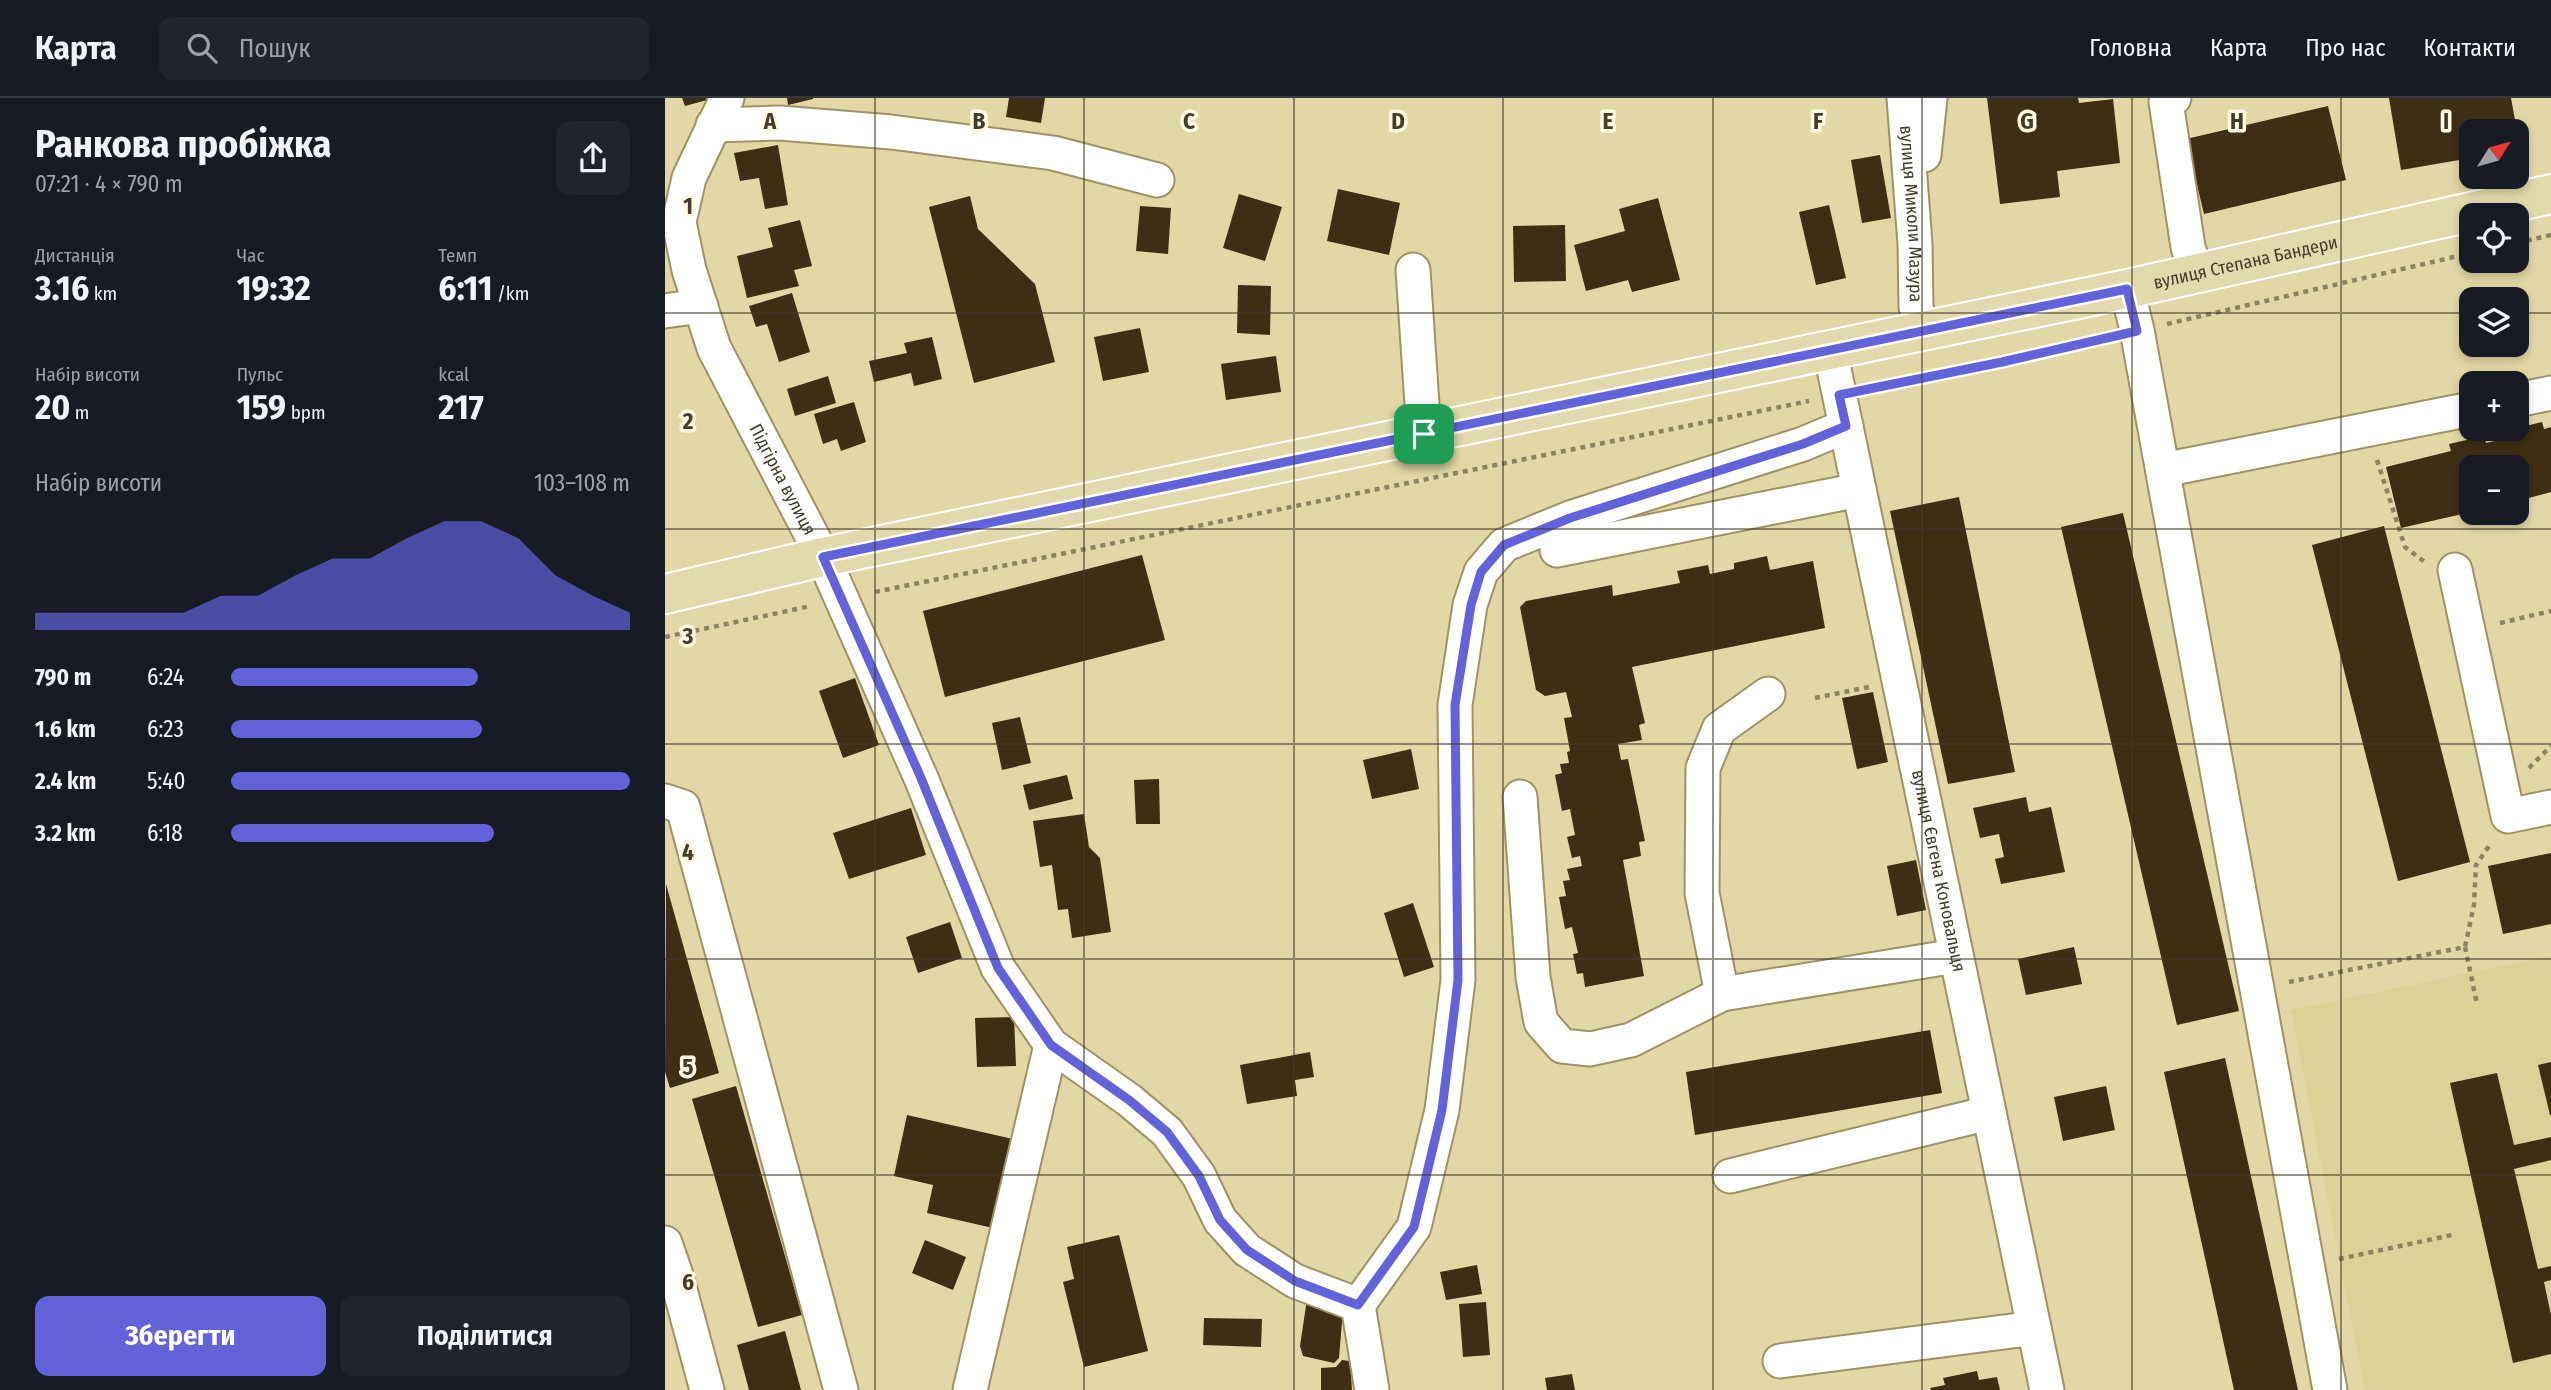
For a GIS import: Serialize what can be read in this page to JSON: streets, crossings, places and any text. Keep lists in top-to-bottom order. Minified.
{"streets":{"main road":["вулиця Степана Бандери"],"street":["вулиця Миколи Мазура","Підгірна вулиця","вулиця Євгена Коновальця"]},"crossings":[["вулиця Миколи Мазура","вулиця Степана Бандери"],["вулиця Степана Бандери","Підгірна вулиця"],["вулиця Степана Бандери","вулиця Євгена Коновальця"]],"north":"top right","page":{"header":"Карта","search":"Пошук","nav":["Головна","Карта","Про нас","Контакти"],"heading":["Ранкова пробіжка","07:21 · 4 × 790 m"],"map_buttons":["+","−"],"stats":[["Дистанція","3.16 km"],["Час","19:32"],["Темп","6:11 /km"],["Набір висоти","20 m"],["Пульс","159 bpm"],["kcal","217"]],"chart":["Набір висоти","103–108 m"],"list":[{"name":"790 m","note":"6:24"},{"name":"1.6 km","note":"6:23"},{"name":"2.4 km","note":"5:40"},{"name":"3.2 km","note":"6:18"}],"buttons":["Зберегти","Поділитися"]},"grid":{"columns":["A","B","C","D","E","F","G","H","I"],"rows":["1","2","3","4","5","6"]}}
